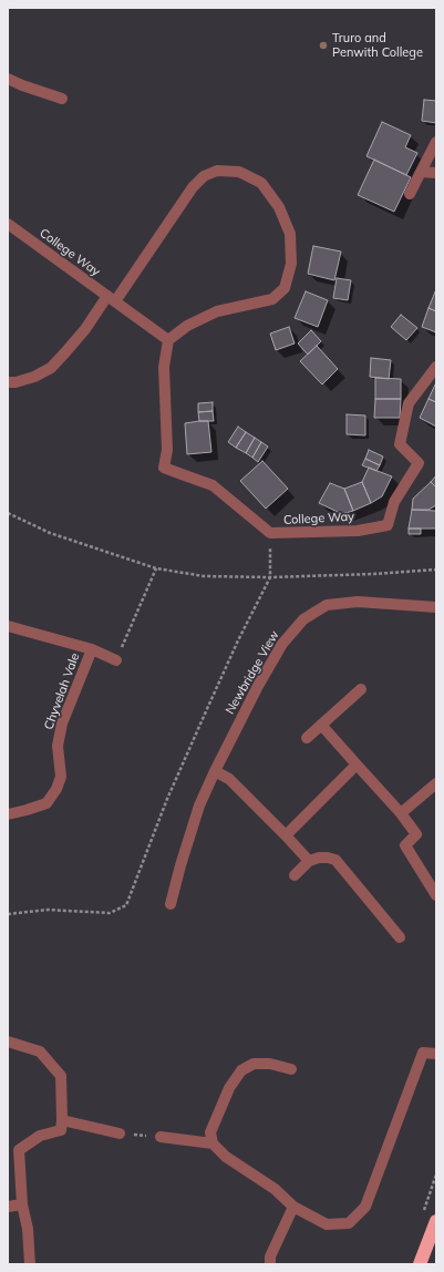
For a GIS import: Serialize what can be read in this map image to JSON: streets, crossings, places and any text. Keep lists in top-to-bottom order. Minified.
{"streets":{"street":["College Way","Newbridge View","Chyvelah Vale"]},"places":["Truro and Penwith College"]}
